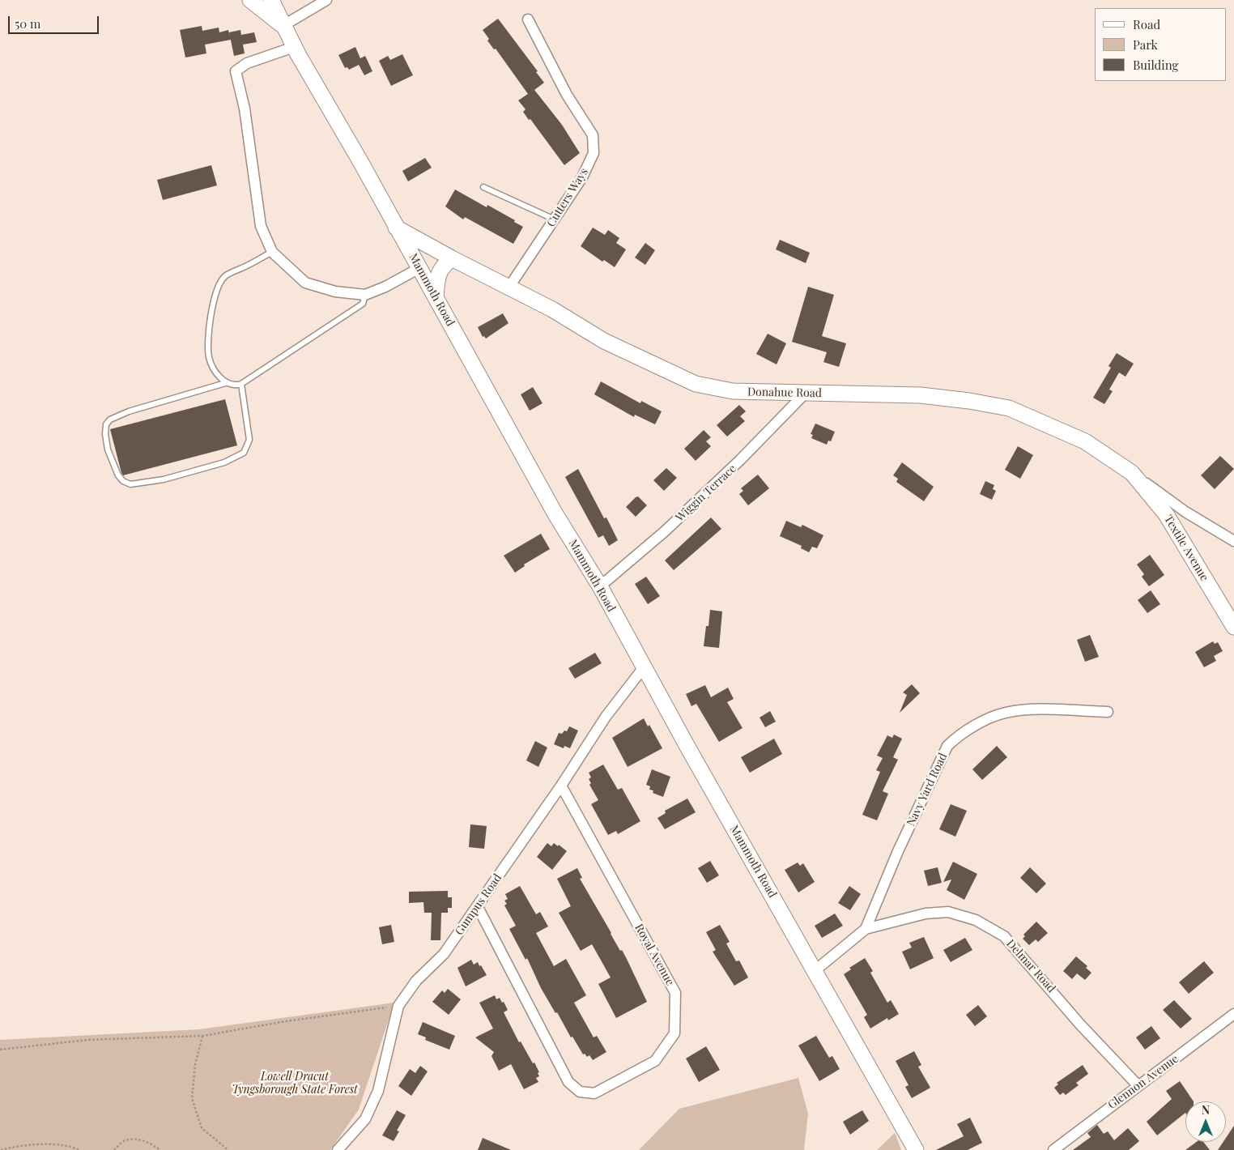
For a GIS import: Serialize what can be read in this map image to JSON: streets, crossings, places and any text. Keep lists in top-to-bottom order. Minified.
{"streets":{"main road":["Mammoth Road","Donahue Road","Textile Avenue"],"street":["Cutters Ways","Wiggin Terrace","Navy Yard Road","Gumpus Road","Royal Avenue","Delmar Road","Glennon Avenue"]},"crossings":[["Cutters Ways","Donahue Road"],["Mammoth Road","Donahue Road"],["Mammoth Road","Wiggin Terrace"],["Mammoth Road","Navy Yard Road"],["Mammoth Road","Gumpus Road"],["Donahue Road","Wiggin Terrace"],["Donahue Road","Textile Avenue"],["Navy Yard Road","Delmar Road"],["Gumpus Road","Royal Avenue"],["Delmar Road","Glennon Avenue"]],"parks":["Lowell Dracut Tyngsborough State Forest"],"legend":["Road","Park","Building"],"scale_bar":"50 m","north":"top"}
